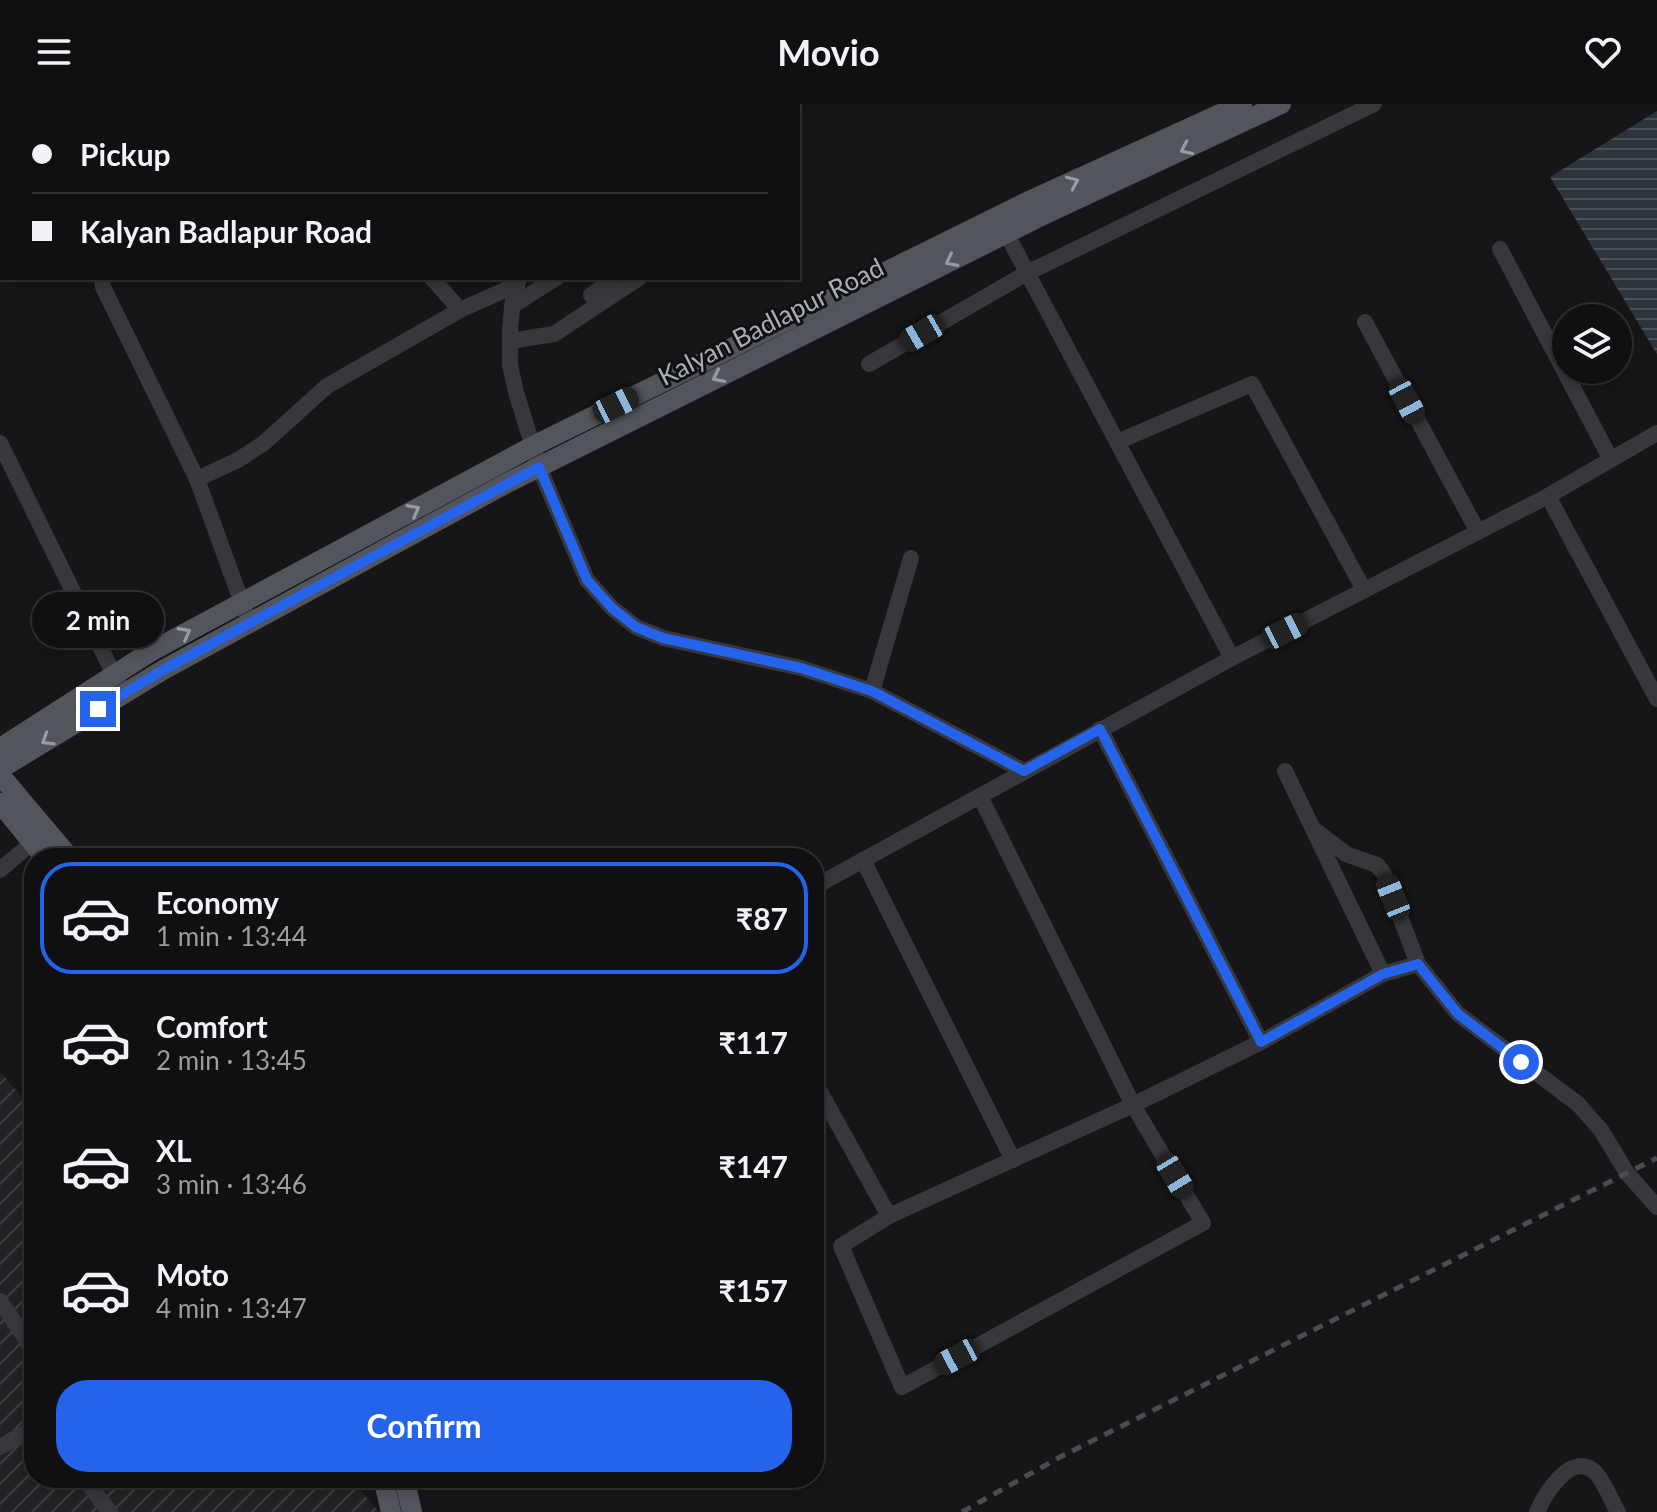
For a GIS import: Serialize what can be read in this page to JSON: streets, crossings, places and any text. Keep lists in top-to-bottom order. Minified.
{"streets":{"main road":["Kalyan Badlapur Road"]},"page":{"header":"Movio","banner":["Pickup","Kalyan Badlapur Road"],"bubble":"2 min","list":[{"name":"Economy","note":"1 min · 13:44","value":"₹87"},{"name":"Comfort","note":"2 min · 13:45","value":"₹117"},{"name":"XL","note":"3 min · 13:46","value":"₹147"},{"name":"Moto","note":"4 min · 13:47","value":"₹157"}],"buttons":"Confirm"}}
